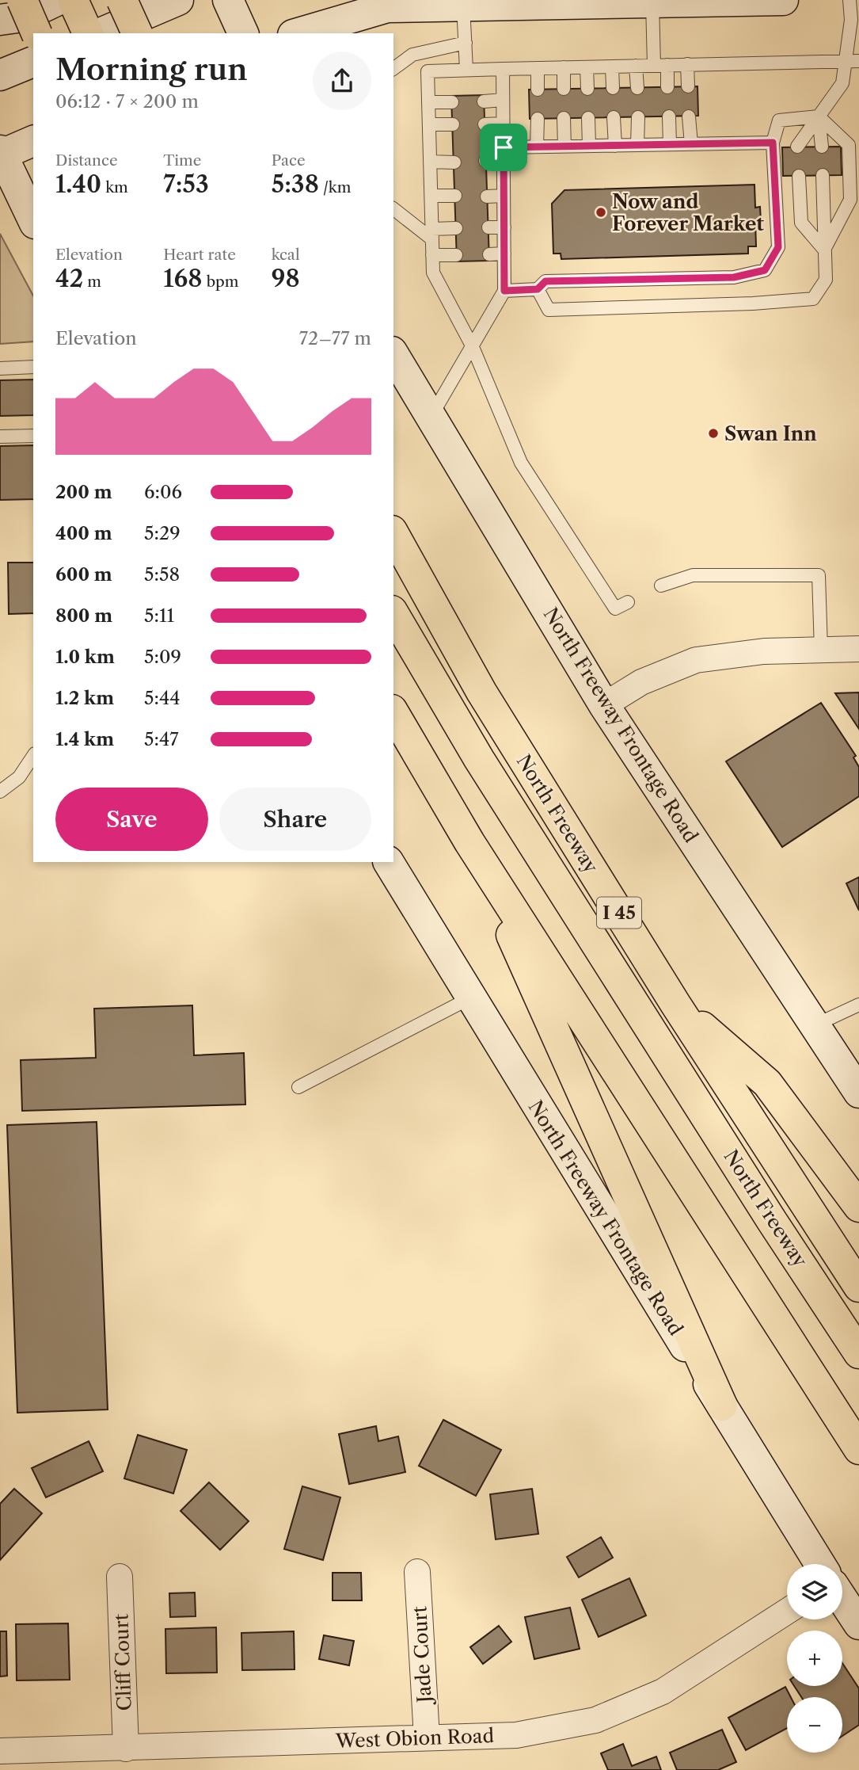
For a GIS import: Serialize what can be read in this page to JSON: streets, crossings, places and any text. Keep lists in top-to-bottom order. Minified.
{"streets":{"highway":["North Freeway","I 45"],"main road":["North Freeway Frontage Road"],"street":["Jade Court","Cliff Court","West Obion Road"]},"crossings":[["Jade Court","West Obion Road"],["Cliff Court","West Obion Road"]],"places":["Now and Forever Market","Swan Inn"],"page":{"heading":["Morning run","06:12 · 7 × 200 m"],"stats":[["Distance","1.40 km"],["Time","7:53"],["Pace","5:38 /km"],["Elevation","42 m"],["Heart rate","168 bpm"],["kcal","98"]],"chart":["Elevation","72–77 m"],"list":[{"name":"200 m","note":"6:06"},{"name":"400 m","note":"5:29"},{"name":"600 m","note":"5:58"},{"name":"800 m","note":"5:11"},{"name":"1.0 km","note":"5:09"},{"name":"1.2 km","note":"5:44"},{"name":"1.4 km","note":"5:47"}],"buttons":["Save","Share"],"map_buttons":["+","−"]}}
